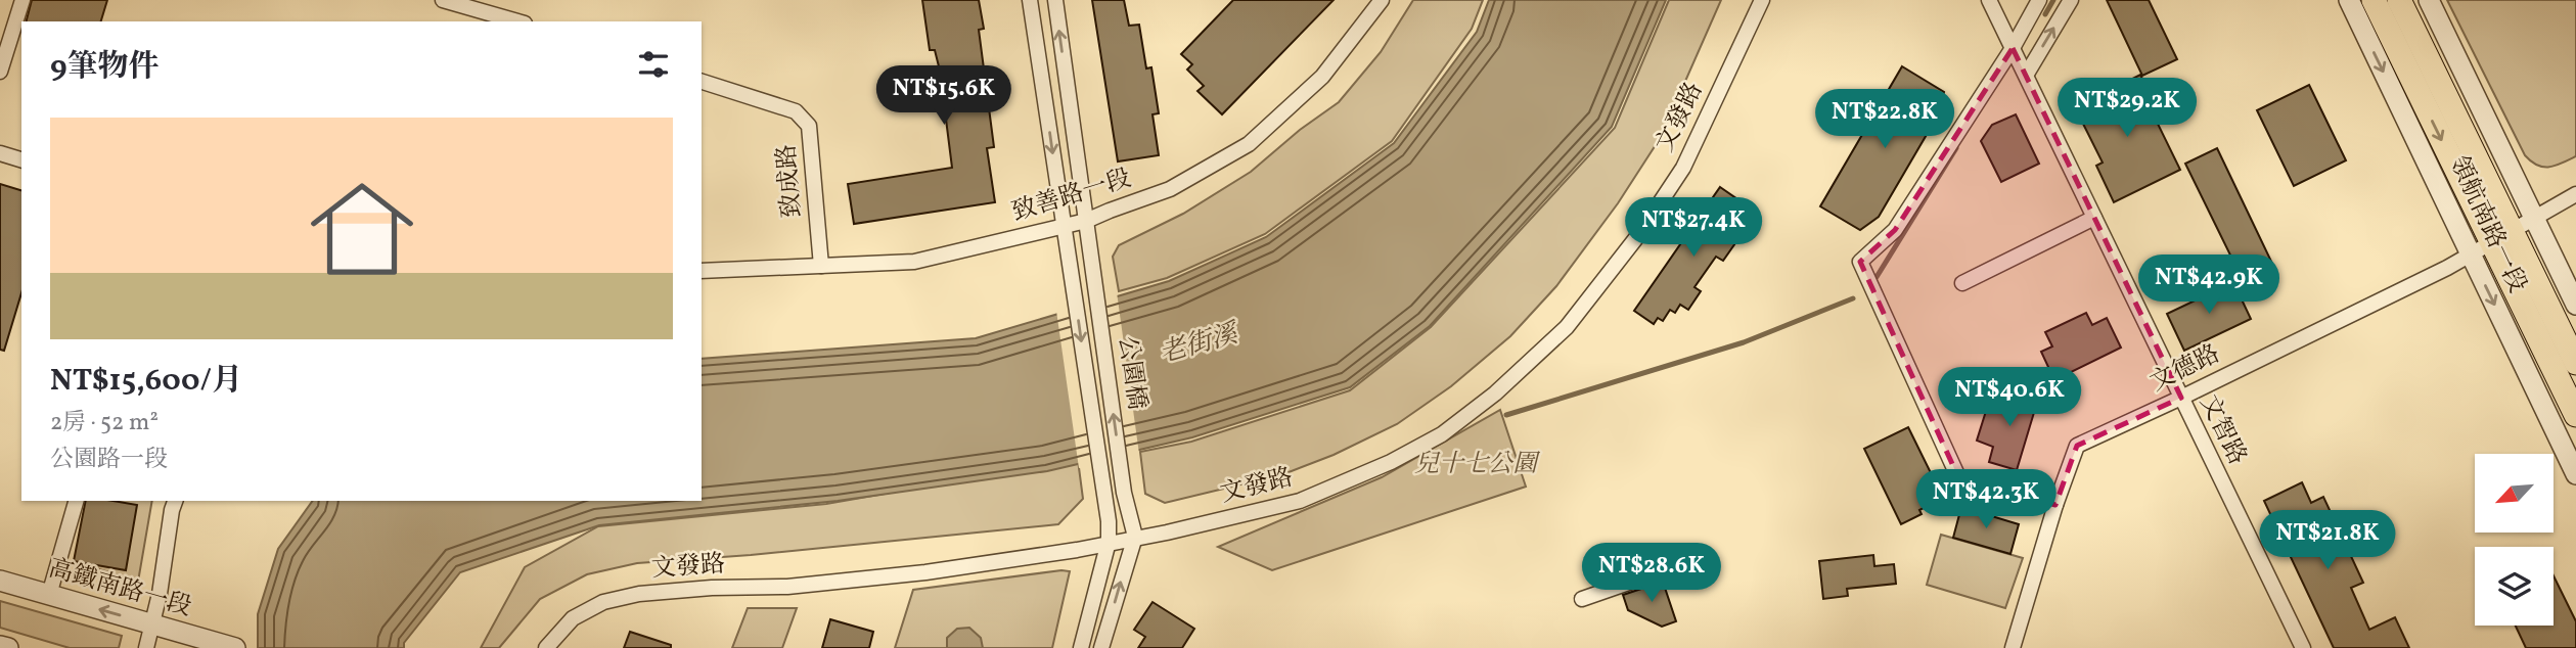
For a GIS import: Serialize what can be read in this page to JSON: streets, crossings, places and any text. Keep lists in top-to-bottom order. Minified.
{"streets":{"main road":["領航南路一段"],"street":["文發路","致成路","致善路一段","文德路","公園橋","文智路","高鐵南路一段"]},"crossings":[["文發路","公園橋"],["致成路","致善路一段"],["致善路一段","公園橋"],["領航南路一段","文德路"],["文德路","文智路"]],"one_way":["高鐵南路一段"],"water":["老街溪"],"parks":["兒十七公園"],"north":"bottom left","page":{"heading":"9筆物件","price":["NT$15.6K","NT$29.2K","NT$22.8K","NT$27.4K","NT$42.9K","NT$40.6K","NT$42.3K","NT$21.8K","NT$28.6K"],"list":[{"name":"NT$15,600/月","note":"2房 · 52 m² · 公園路一段"}]}}
